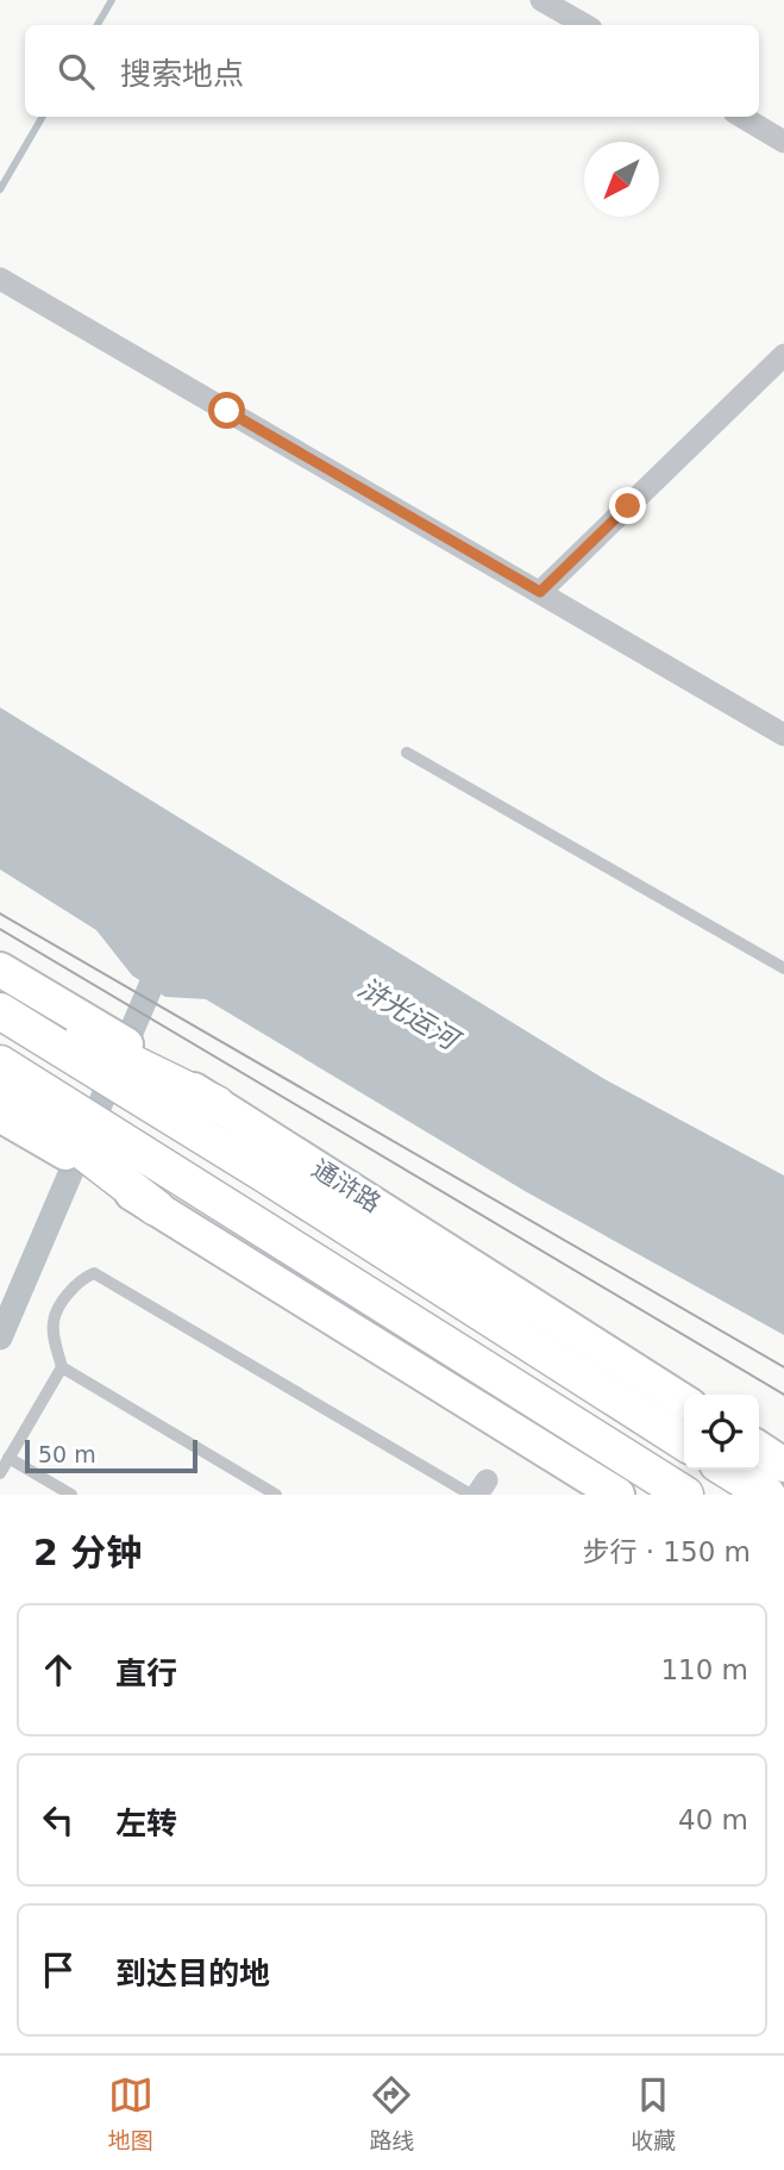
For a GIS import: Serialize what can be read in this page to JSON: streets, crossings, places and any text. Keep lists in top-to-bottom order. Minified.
{"streets":{"main road":["通浒路"]},"water":["浒光运河"],"scale_bar":"50 m","north":"bottom left","page":{"search":"搜索地点","scale":"50 m","heading":["2 分钟","步行 · 150 m"],"list":[["直行","110 m"],["左转","40 m"],"到达目的地"],"nav":["地图","路线","收藏"]}}
